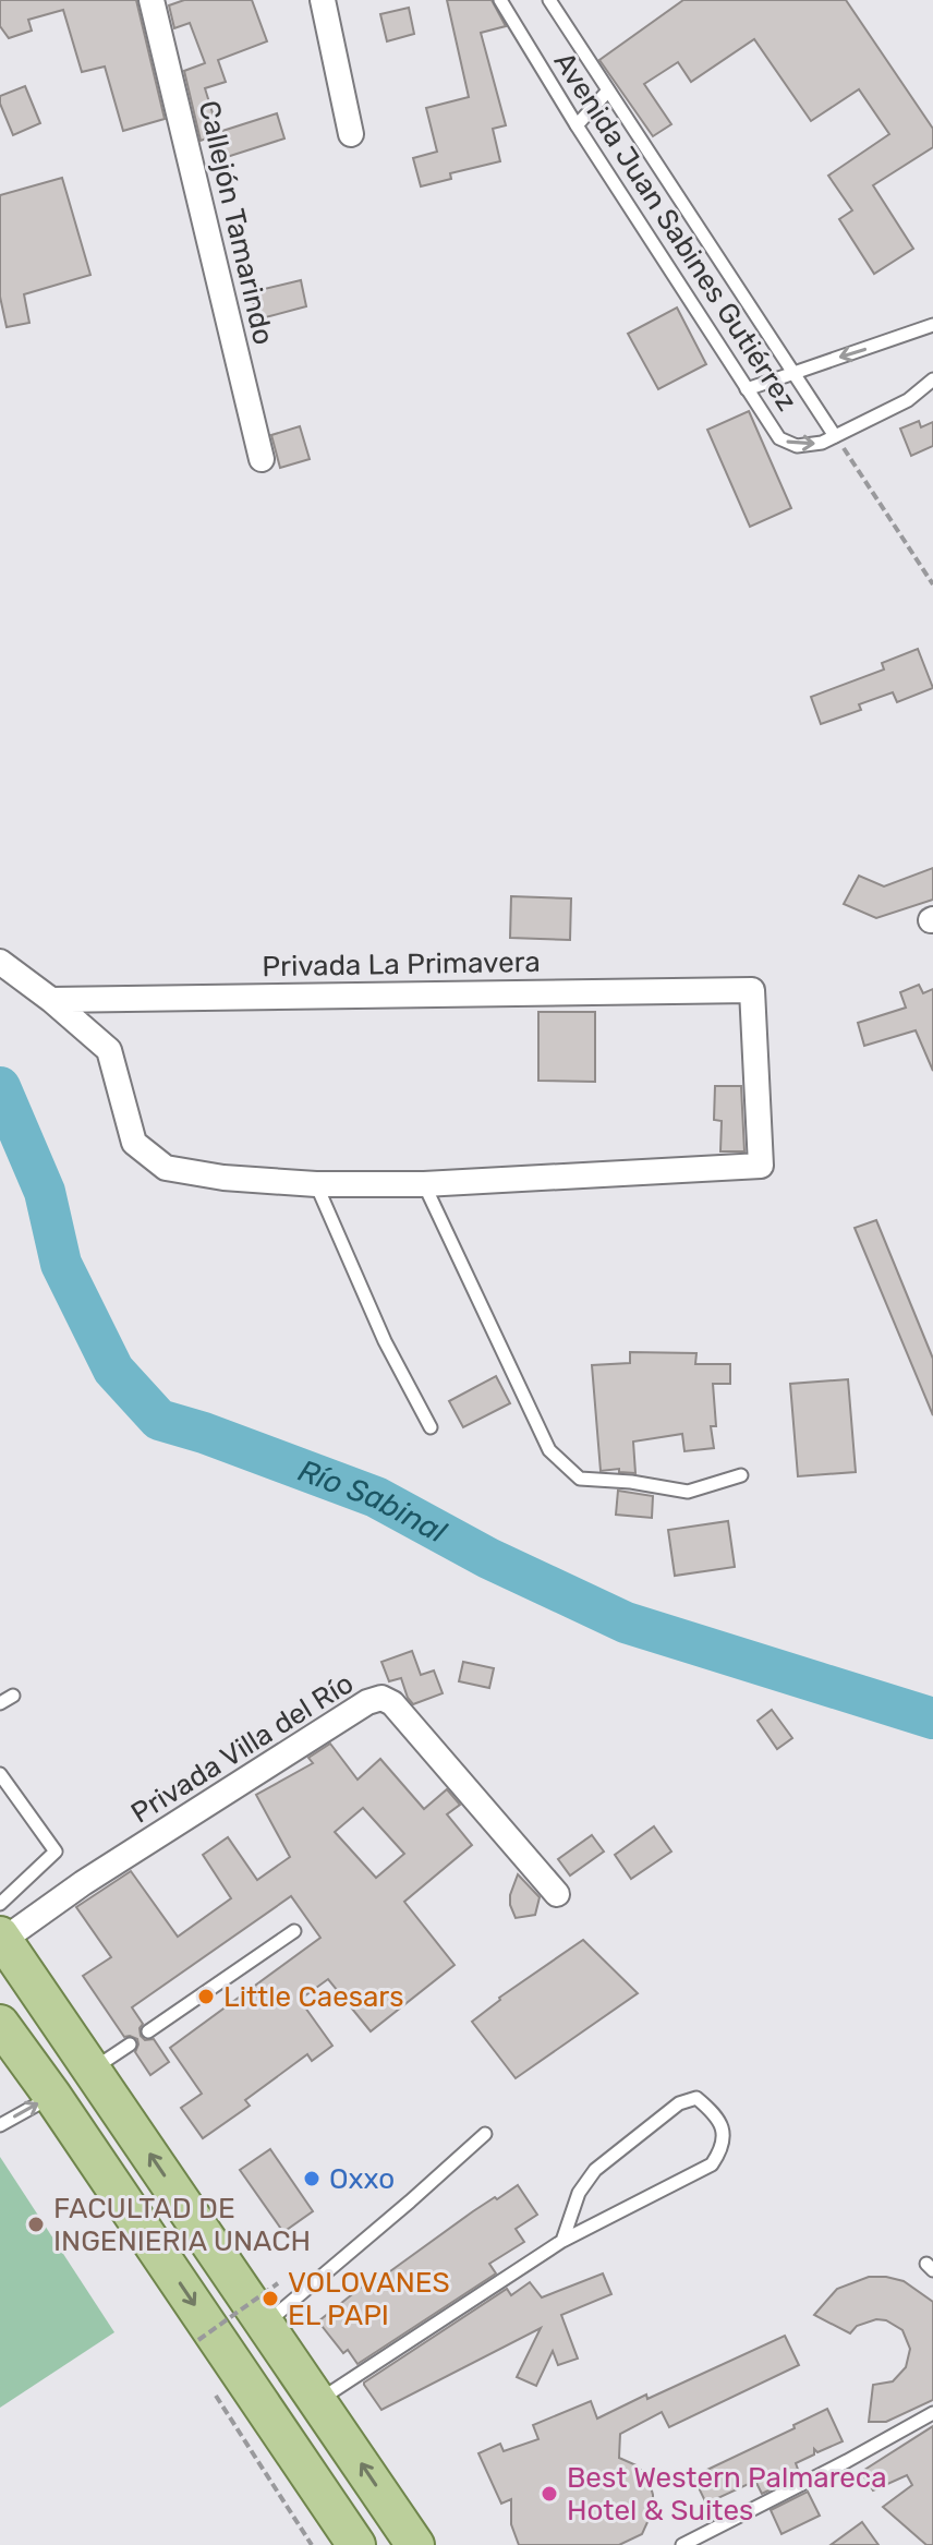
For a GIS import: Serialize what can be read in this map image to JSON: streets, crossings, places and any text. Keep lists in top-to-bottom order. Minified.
{"streets":{"street":["Callejón Tamarindo","Privada La Primavera","Privada Villa del Río"],"lane":["Avenida Juan Sabines Gutiérrez"]},"water":["Río Sabinal"],"places":["Little Caesars","Oxxo","FACULTAD DE INGENIERIA UNACH","VOLOVANES EL PAPI","Best Western Palmareca Hotel & Suites"]}
